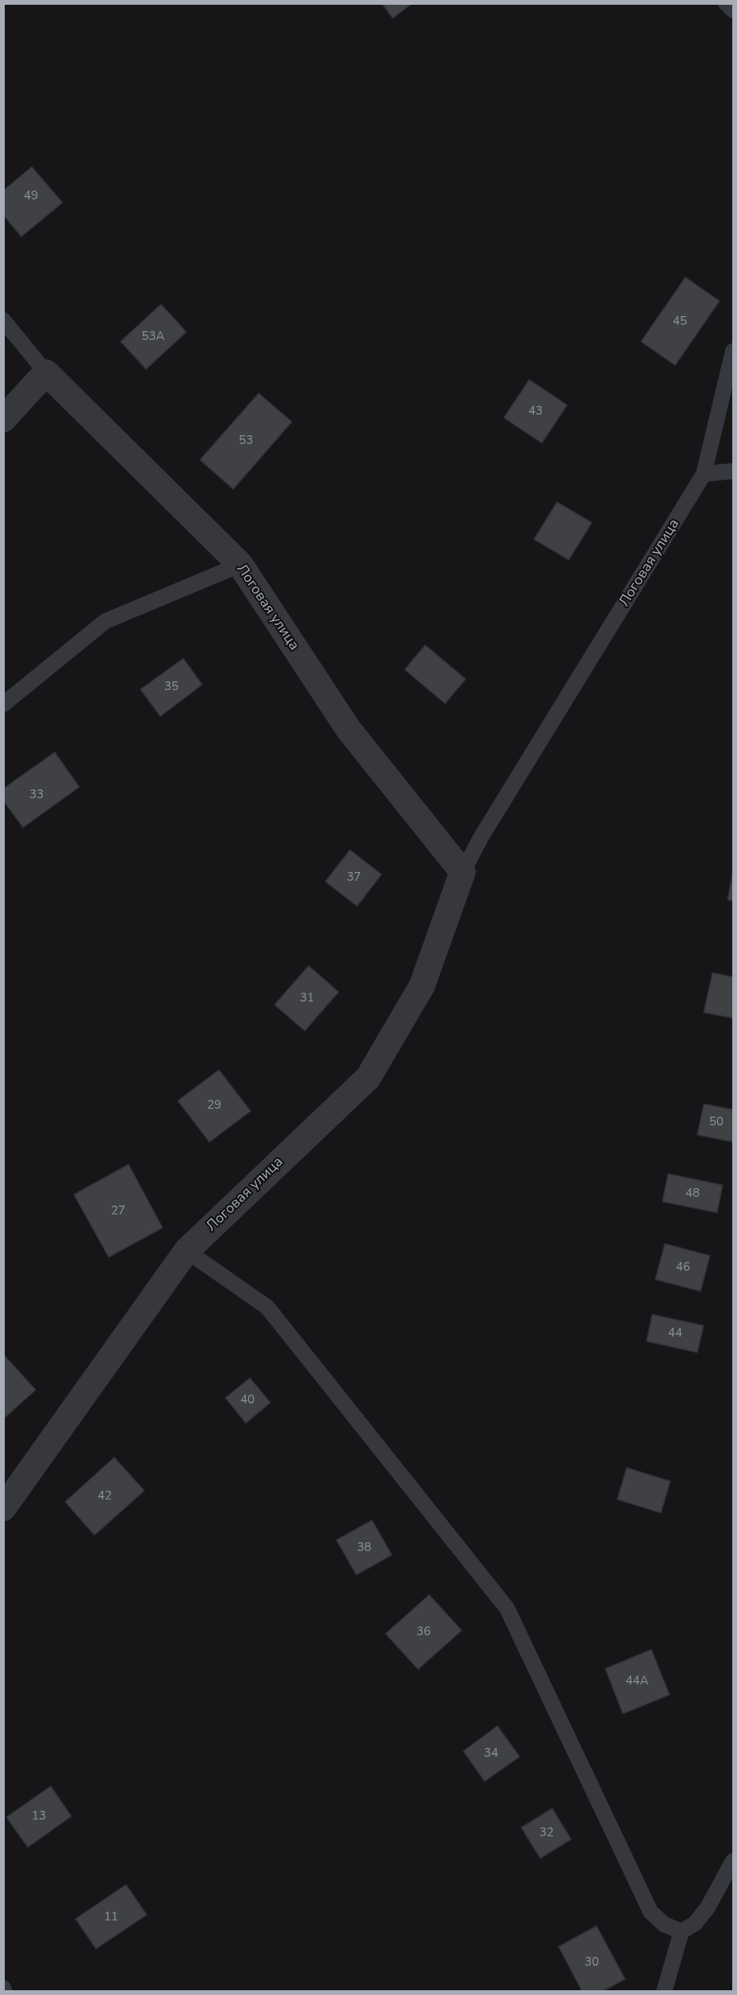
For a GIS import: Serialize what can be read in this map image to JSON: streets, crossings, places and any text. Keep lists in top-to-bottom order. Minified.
{"streets":{"street":["Логовая улица"]},"house_numbers":["49","45","53А","43","53","35","33","37","31","29","50","48","27","46","44","40","42","38","36","44А","34","13","32","11","30"]}
